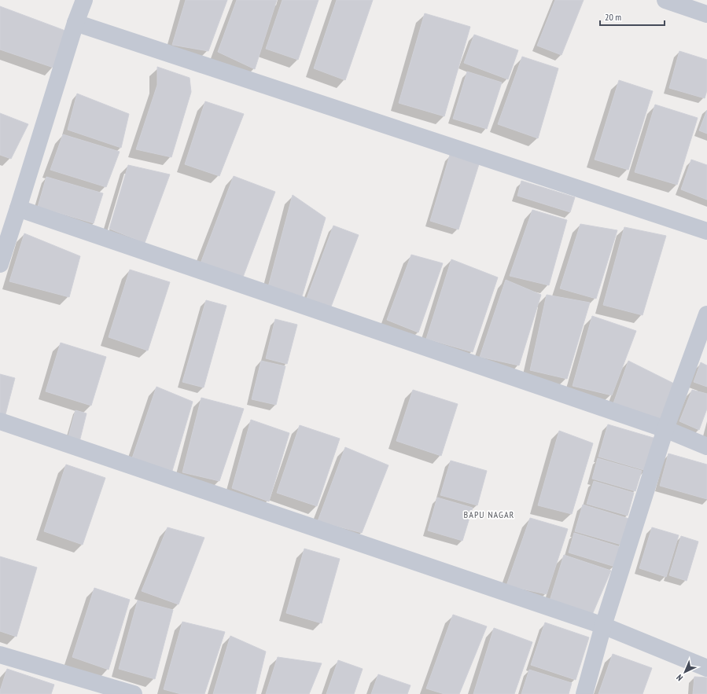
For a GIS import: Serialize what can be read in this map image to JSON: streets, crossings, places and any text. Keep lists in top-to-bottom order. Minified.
{"districts":["BAPU NAGAR"],"scale_bar":"20 m","north":"bottom left"}
